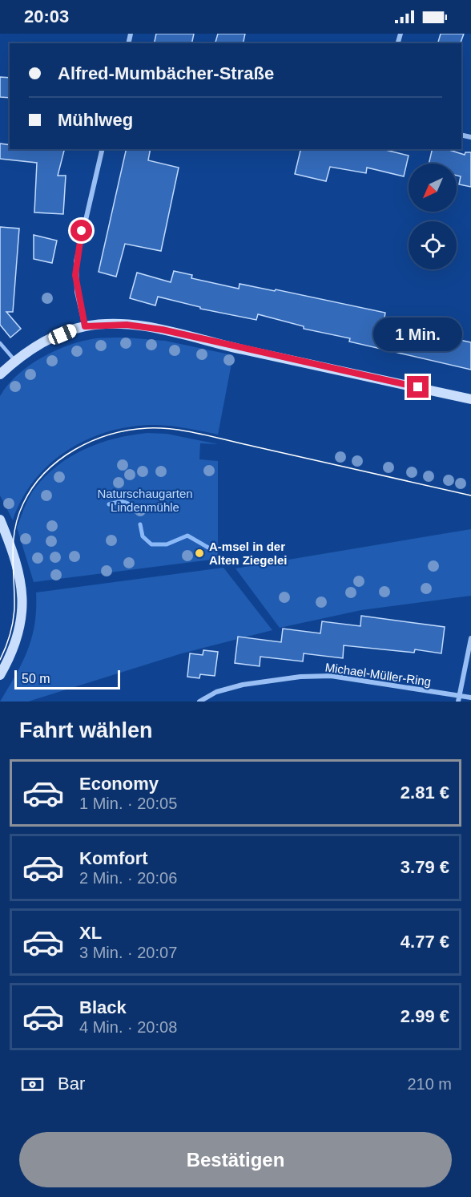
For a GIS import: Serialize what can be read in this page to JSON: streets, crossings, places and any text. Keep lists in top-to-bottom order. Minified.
{"streets":{"street":["Michael-Müller-Ring"]},"parks":["Naturschaugarten Lindenmühle"],"places":["A-msel in der Alten Ziegelei"],"scale_bar":"50 m","north":"bottom left","page":{"status":"20:03","banner":["Alfred-Mumbächer-Straße","Mühlweg"],"bubble":"1 Min.","scale":"50 m","heading":"Fahrt wählen","list":[{"name":"Economy","note":"1 Min. · 20:05","value":"2.81 €"},{"name":"Komfort","note":"2 Min. · 20:06","value":"3.79 €"},{"name":"XL","note":"3 Min. · 20:07","value":"4.77 €"},{"name":"Black","note":"4 Min. · 20:08","value":"2.99 €"}],"pay":["Bar","210 m"],"buttons":"Bestätigen"}}
